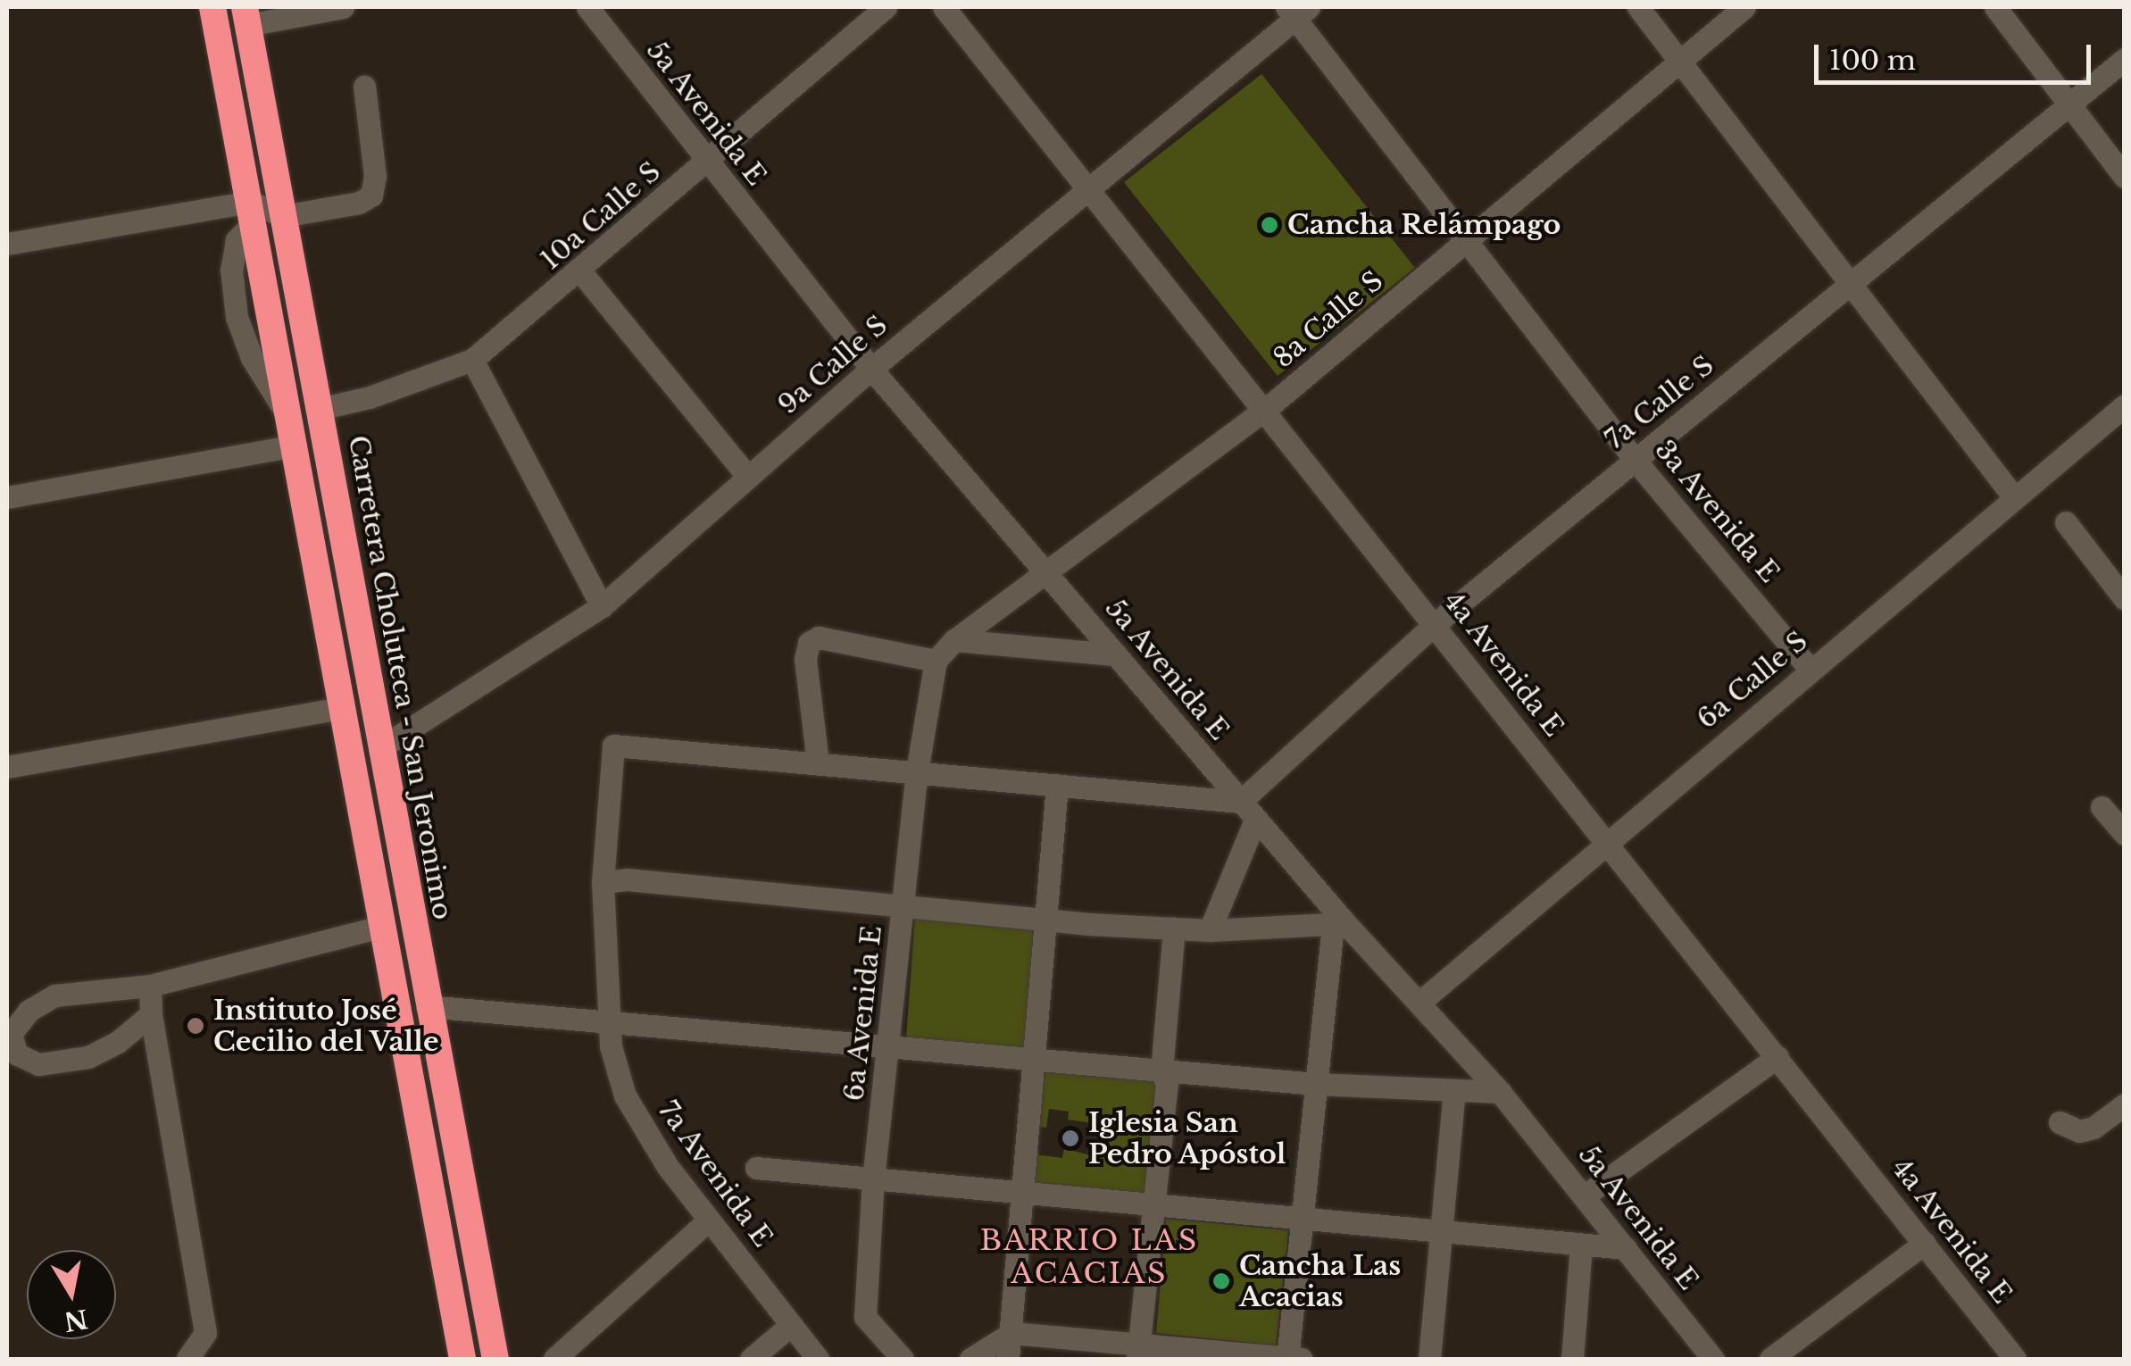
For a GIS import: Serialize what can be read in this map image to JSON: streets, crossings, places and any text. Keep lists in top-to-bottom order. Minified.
{"streets":{"highway":["Carretera Choluteca - San Jeronimo"],"street":["5a Avenida E","10a Calle S","8a Calle S","9a Calle S","7a Calle S","3a Avenida E","4a Avenida E","6a Calle S","6a Avenida E","7a Avenida E"]},"crossings":[["5a Avenida E","10a Calle S"],["5a Avenida E","8a Calle S"],["5a Avenida E","9a Calle S"],["5a Avenida E","7a Calle S"],["5a Avenida E","6a Calle S"],["10a Calle S","Carretera Choluteca - San Jeronimo"],["8a Calle S","3a Avenida E"],["8a Calle S","4a Avenida E"],["8a Calle S","6a Avenida E"],["9a Calle S","3a Avenida E"],["9a Calle S","4a Avenida E"],["9a Calle S","Carretera Choluteca - San Jeronimo"],["7a Calle S","3a Avenida E"],["7a Calle S","4a Avenida E"],["3a Avenida E","6a Calle S"],["4a Avenida E","6a Calle S"]],"districts":["BARRIO LAS ACACIAS"],"places":["Cancha Relámpago","Instituto José Cecilio del Valle","Iglesia San Pedro Apóstol","Cancha Las Acacias"],"scale_bar":"100 m","north":"bottom"}
